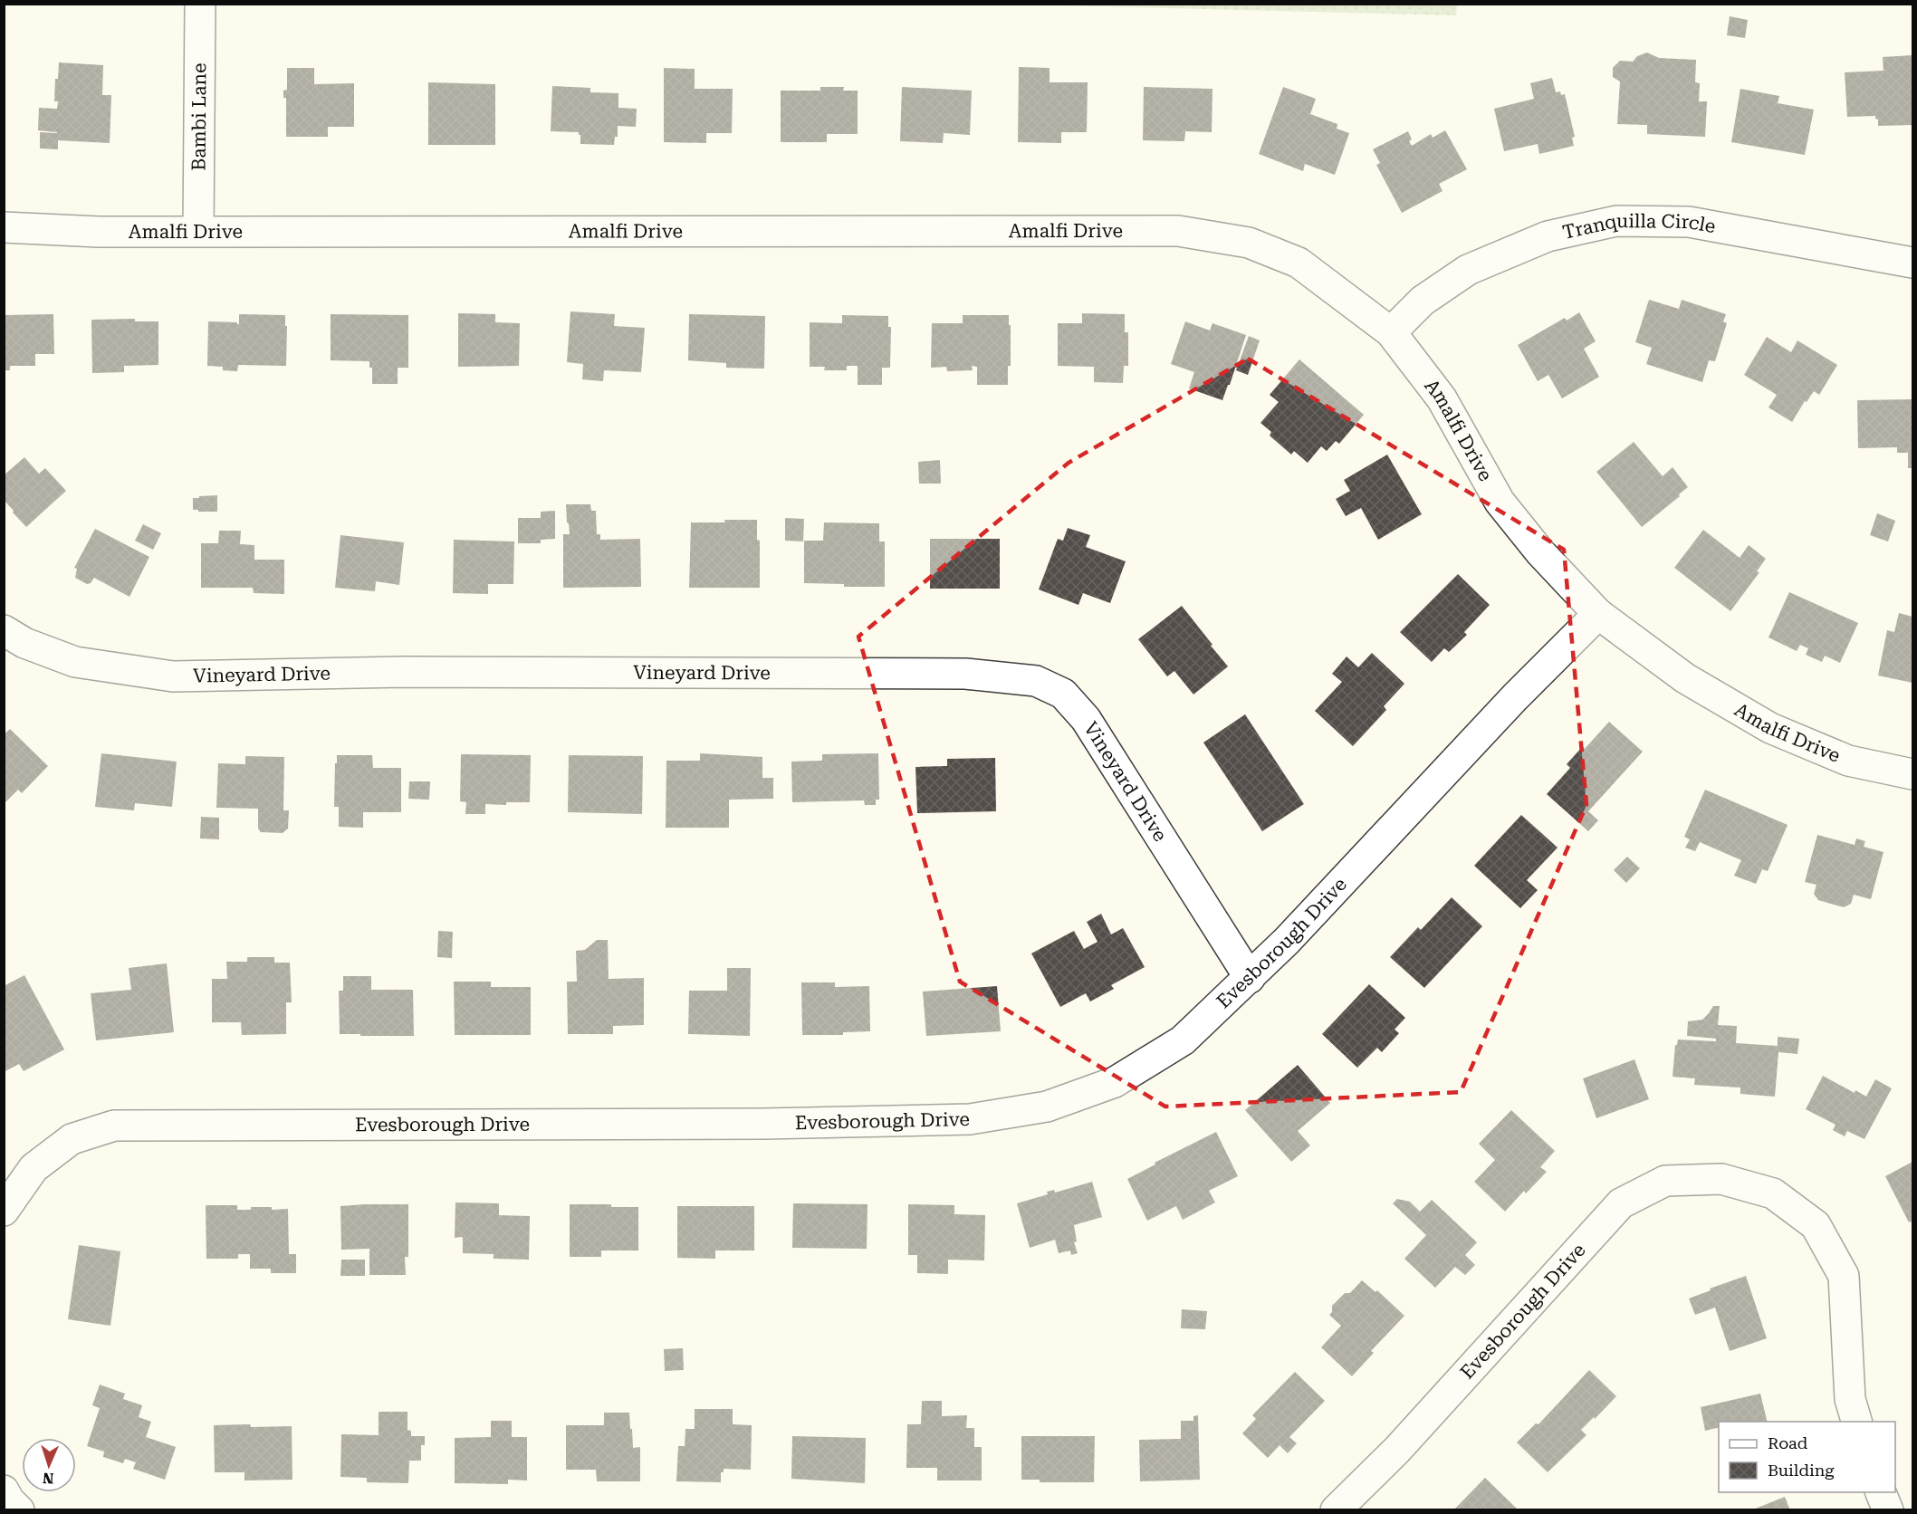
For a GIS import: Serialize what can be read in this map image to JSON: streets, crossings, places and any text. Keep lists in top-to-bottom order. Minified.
{"streets":{"street":["Bambi Lane","Amalfi Drive","Tranquilla Circle","Vineyard Drive","Evesborough Drive"]},"crossings":[["Bambi Lane","Amalfi Drive"],["Amalfi Drive","Tranquilla Circle"],["Amalfi Drive","Evesborough Drive"],["Vineyard Drive","Evesborough Drive"]],"legend":["Road","Building"],"north":"bottom"}
